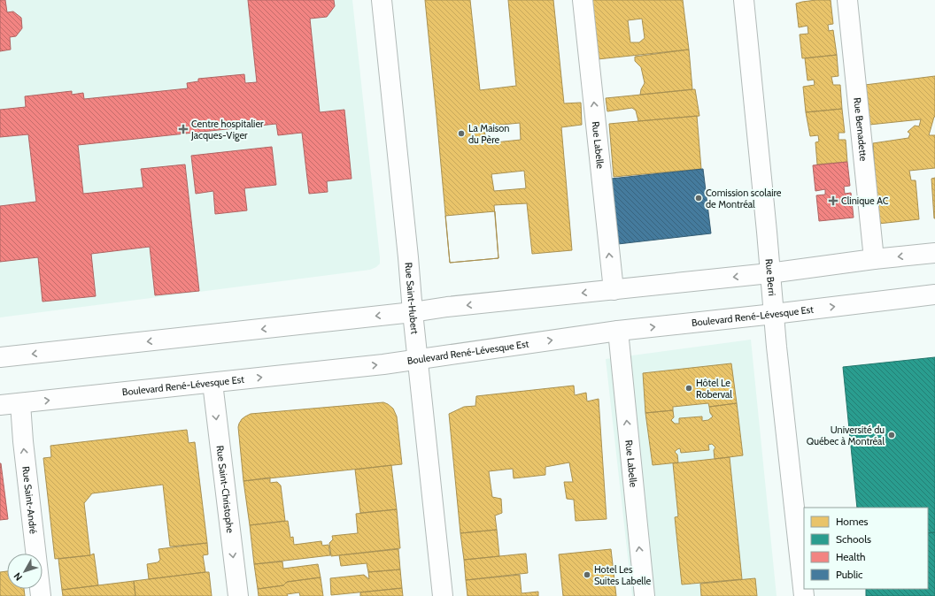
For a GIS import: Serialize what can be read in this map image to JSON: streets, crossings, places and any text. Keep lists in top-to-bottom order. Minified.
{"streets":{"street":["Rue Bernadette","Rue Labelle","Rue Berri","Rue Saint-Hubert","Boulevard René-Lévesque Est","Rue Saint-Christophe","Rue Saint-André"]},"crossings":[["Rue Labelle","Boulevard René-Lévesque Est"],["Rue Berri","Boulevard René-Lévesque Est"],["Rue Saint-Hubert","Boulevard René-Lévesque Est"],["Boulevard René-Lévesque Est","Rue Saint-Christophe"],["Boulevard René-Lévesque Est","Rue Saint-André"]],"one_way":["Rue Labelle","Rue Saint-Christophe","Rue Saint-André"],"places":{"health":["Centre hospitalier Jacques-Viger","Clinique AC"],"other":["La Maison du Père","Comission scolaire de Montréal","Hôtel Le Roberval","Université du Québec à Montréal","Hotel Les Suites Labelle"]},"legend":["Homes","Schools","Health","Public"],"north":"bottom left"}
